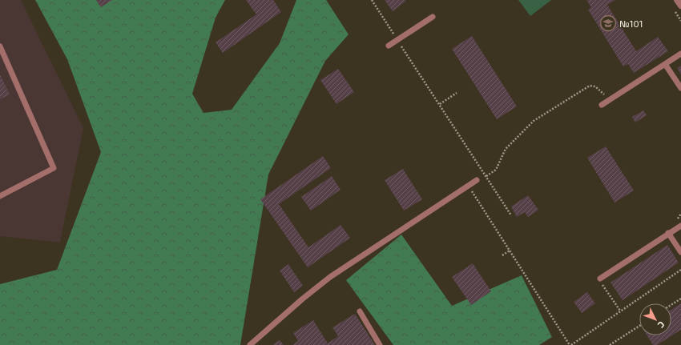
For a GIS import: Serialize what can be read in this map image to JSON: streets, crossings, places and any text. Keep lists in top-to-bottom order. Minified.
{"places":{"school or university":["№101"]},"north":"bottom right"}
